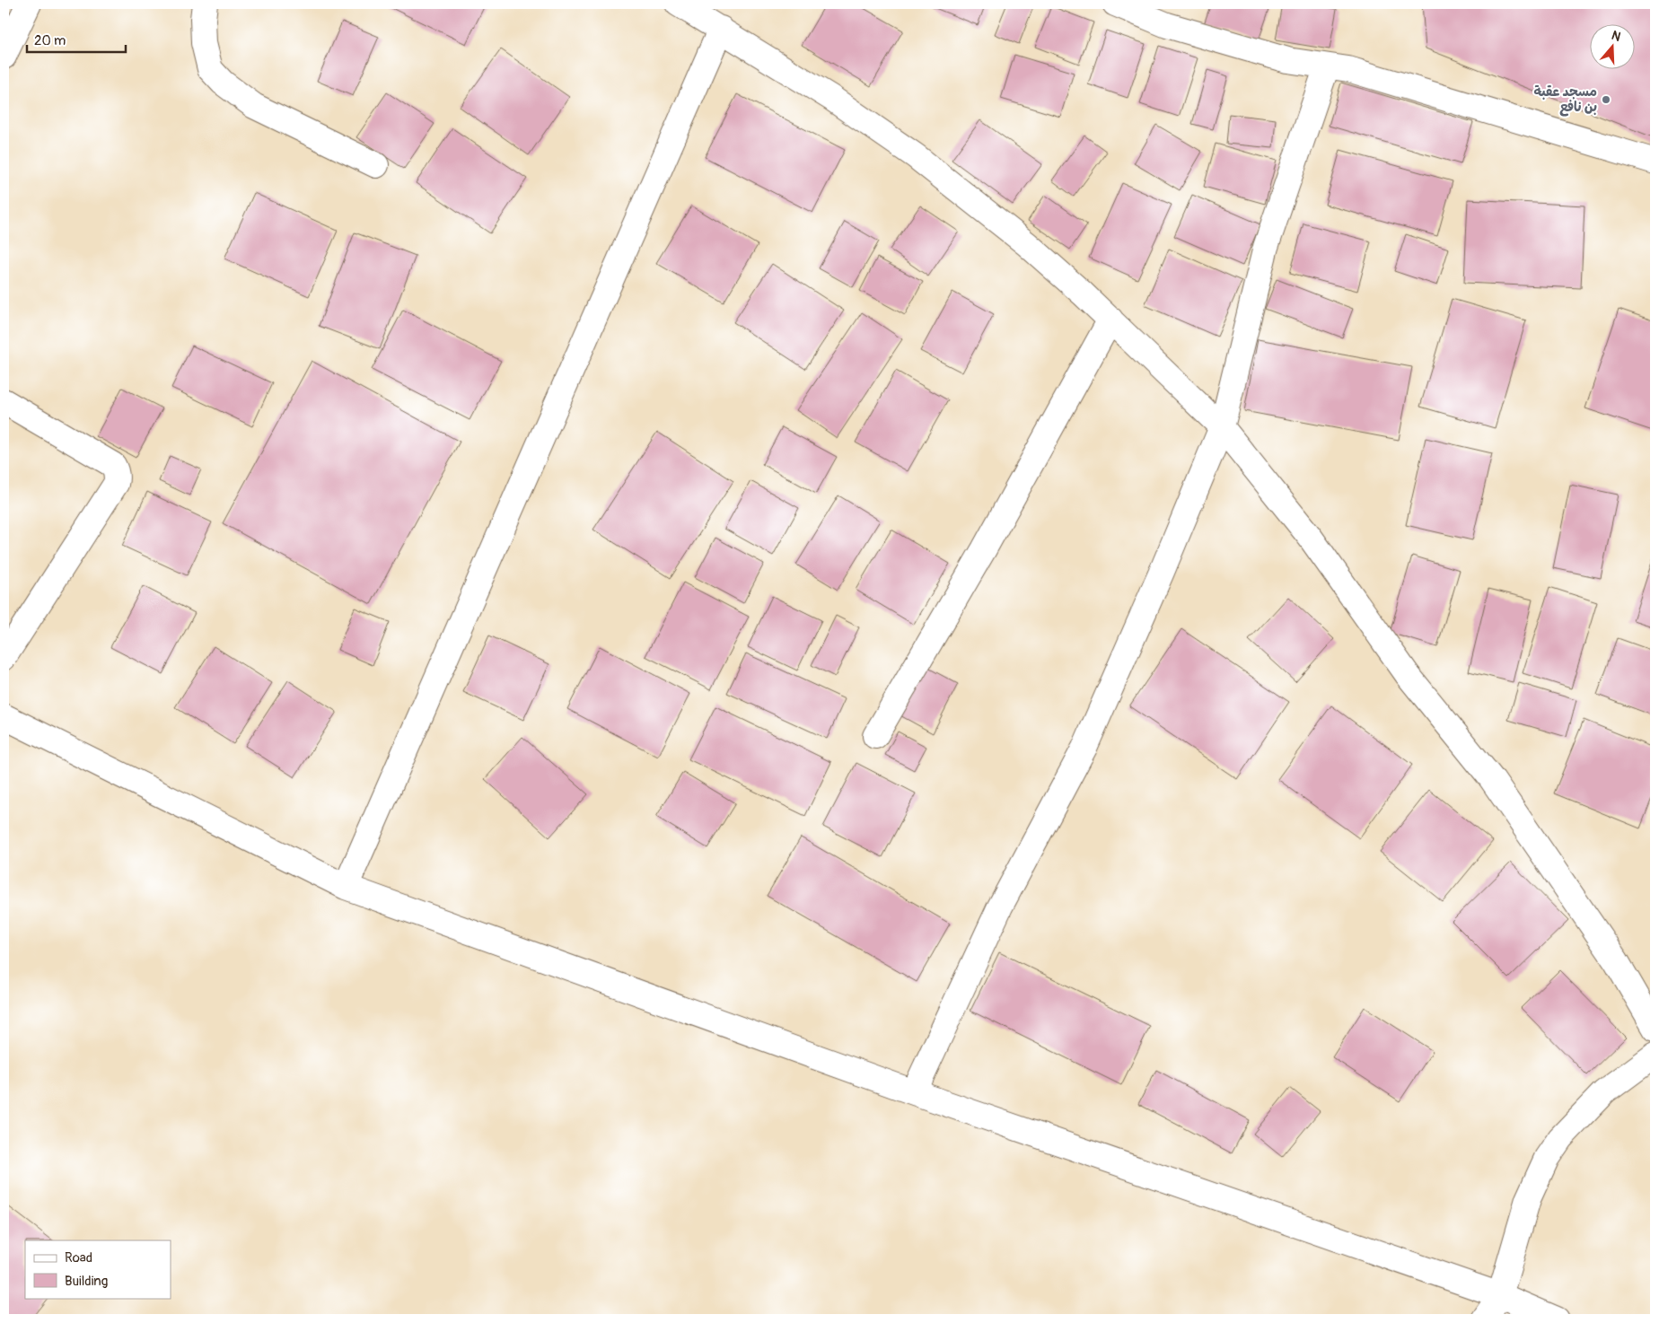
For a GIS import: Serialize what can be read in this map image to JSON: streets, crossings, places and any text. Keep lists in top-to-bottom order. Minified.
{"places":["مسجد عقبة بن نافع"],"legend":["Road","Building"],"scale_bar":"20 m","north":"top"}
